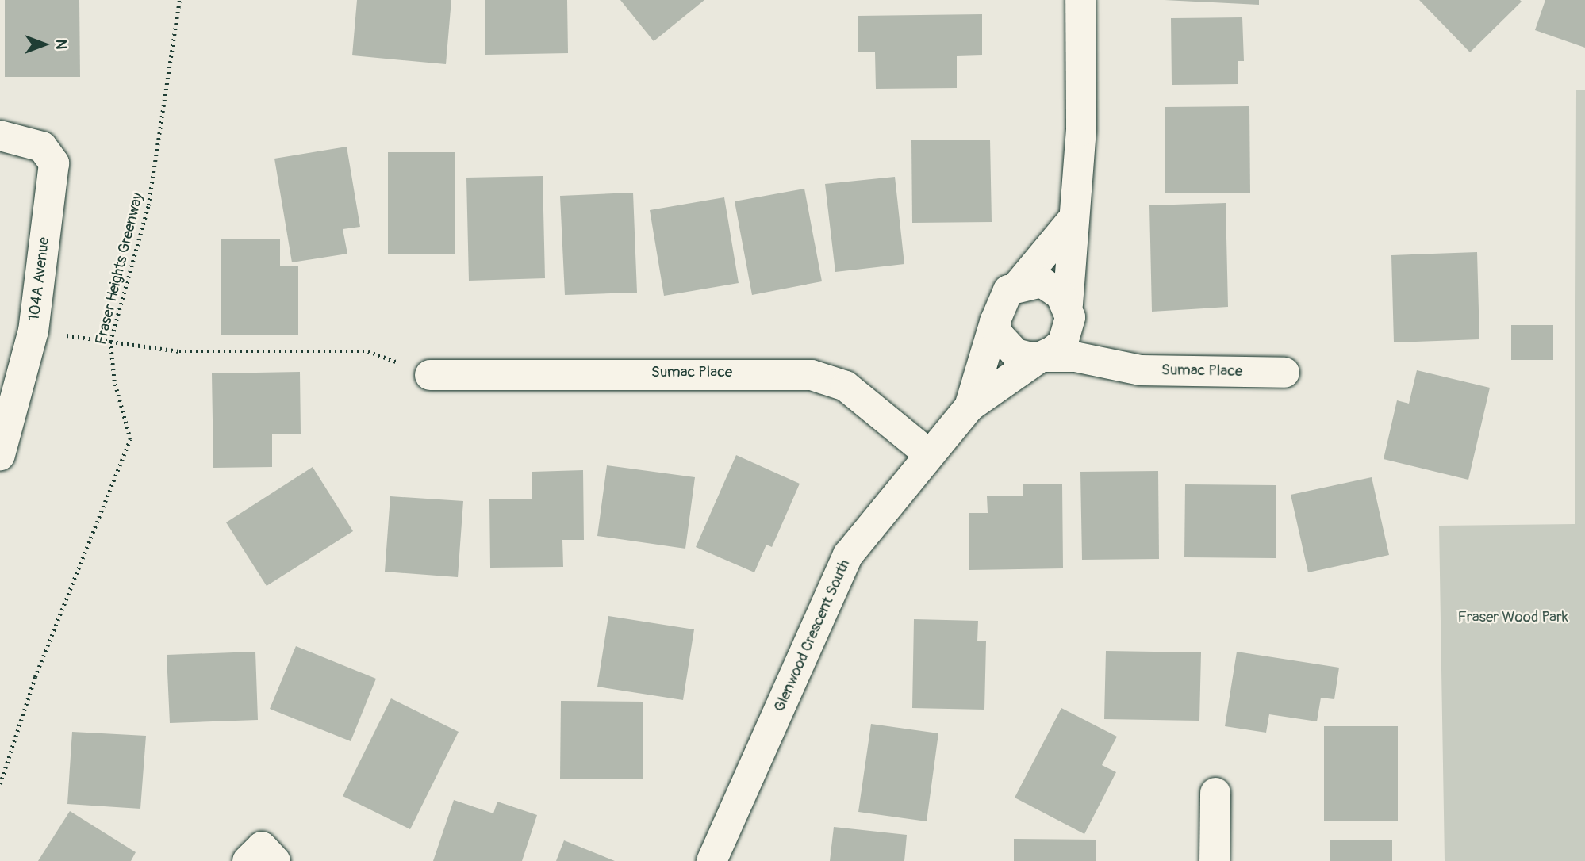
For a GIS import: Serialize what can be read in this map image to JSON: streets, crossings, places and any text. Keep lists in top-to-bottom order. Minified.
{"streets":{"street":["104A Avenue","Sumac Place","Glenwood Crescent South"],"path":["Fraser Heights Greenway"]},"crossings":[["Sumac Place","Glenwood Crescent South"]],"parks":["Fraser Wood Park"],"north":"right"}
